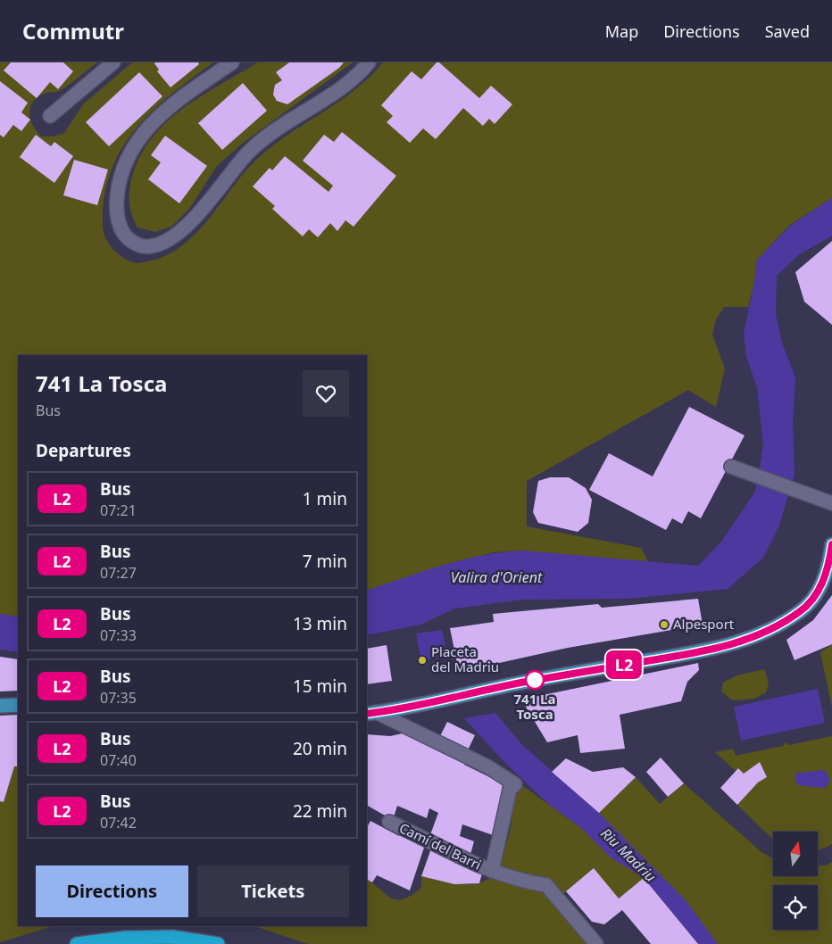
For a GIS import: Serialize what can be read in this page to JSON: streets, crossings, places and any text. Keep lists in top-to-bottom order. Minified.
{"streets":{"street":["Camí del Barri"]},"water":["Valira d'Orient","Riu Madriu"],"places":["Alpesport","Placeta del Madriu","741 La Tosca"],"lines":["bus line L2"],"north":"top","page":{"header":"Commutr","nav":["Map","Directions","Saved"],"on_map":"L2","heading":[["741 La Tosca","Bus"],"Departures"],"list":[{"mark":"L2","name":"Bus","note":"07:21","value":"1 min"},{"mark":"L2","name":"Bus","note":"07:27","value":"7 min"},{"mark":"L2","name":"Bus","note":"07:33","value":"13 min"},{"mark":"L2","name":"Bus","note":"07:35","value":"15 min"},{"mark":"L2","name":"Bus","note":"07:40","value":"20 min"},{"mark":"L2","name":"Bus","note":"07:42","value":"22 min"}],"buttons":["Directions","Tickets"]}}
